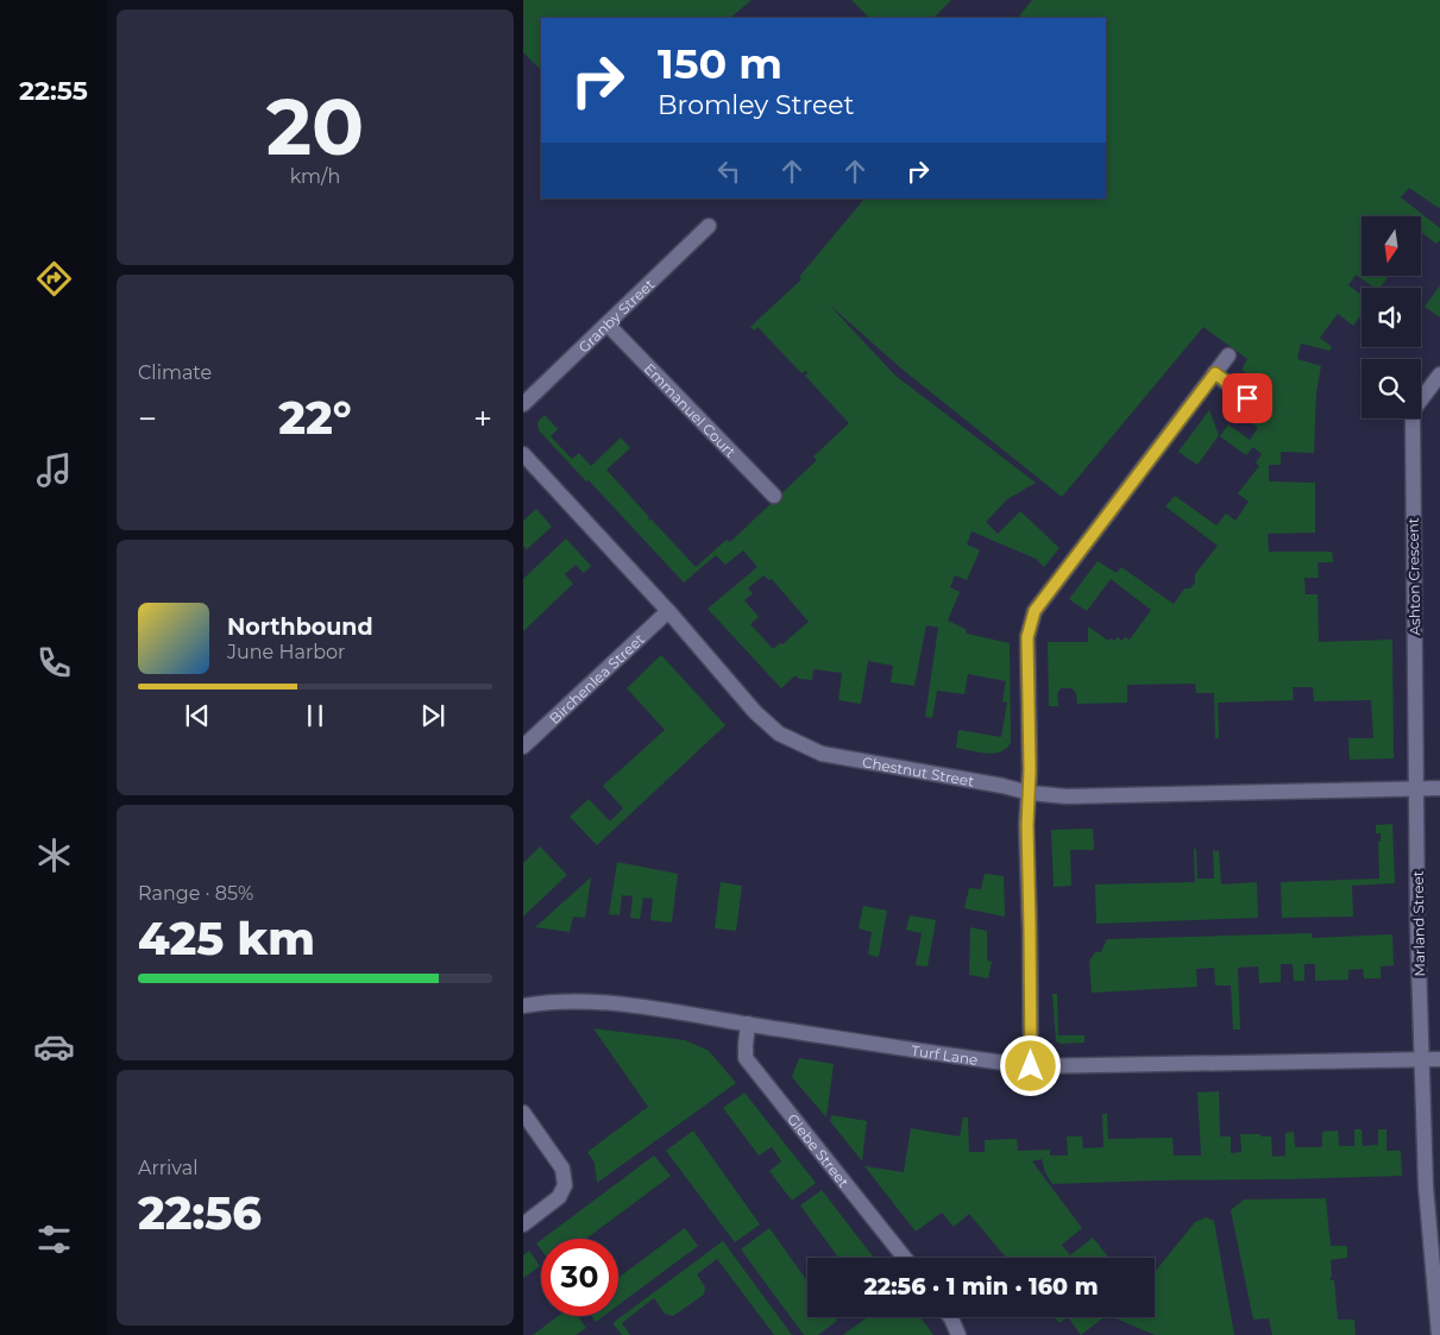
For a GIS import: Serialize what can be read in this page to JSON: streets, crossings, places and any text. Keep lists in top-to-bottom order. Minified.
{"streets":{"street":["Granby Street","Emmanuel Court","Ashton Crescent","Birchenlea Street","Chestnut Street","Marland Street","Turf Lane","Glebe Street"]},"crossings":[["Granby Street","Emmanuel Court"],["Ashton Crescent","Chestnut Street"],["Ashton Crescent","Marland Street"],["Birchenlea Street","Chestnut Street"],["Chestnut Street","Marland Street"],["Marland Street","Turf Lane"],["Turf Lane","Glebe Street"]],"north":"bottom","page":{"tabs":"22:55","tile":[["20","km/h"],"Climate",["Range · 85%","425 km"],["Arrival","22:56"]],"turn":["150 m","Bromley Street"],"heat":["−","22°","+"],"song":["Northbound","June Harbor"],"limit":"30","trip":"22:56 · 1 min · 160 m"}}
